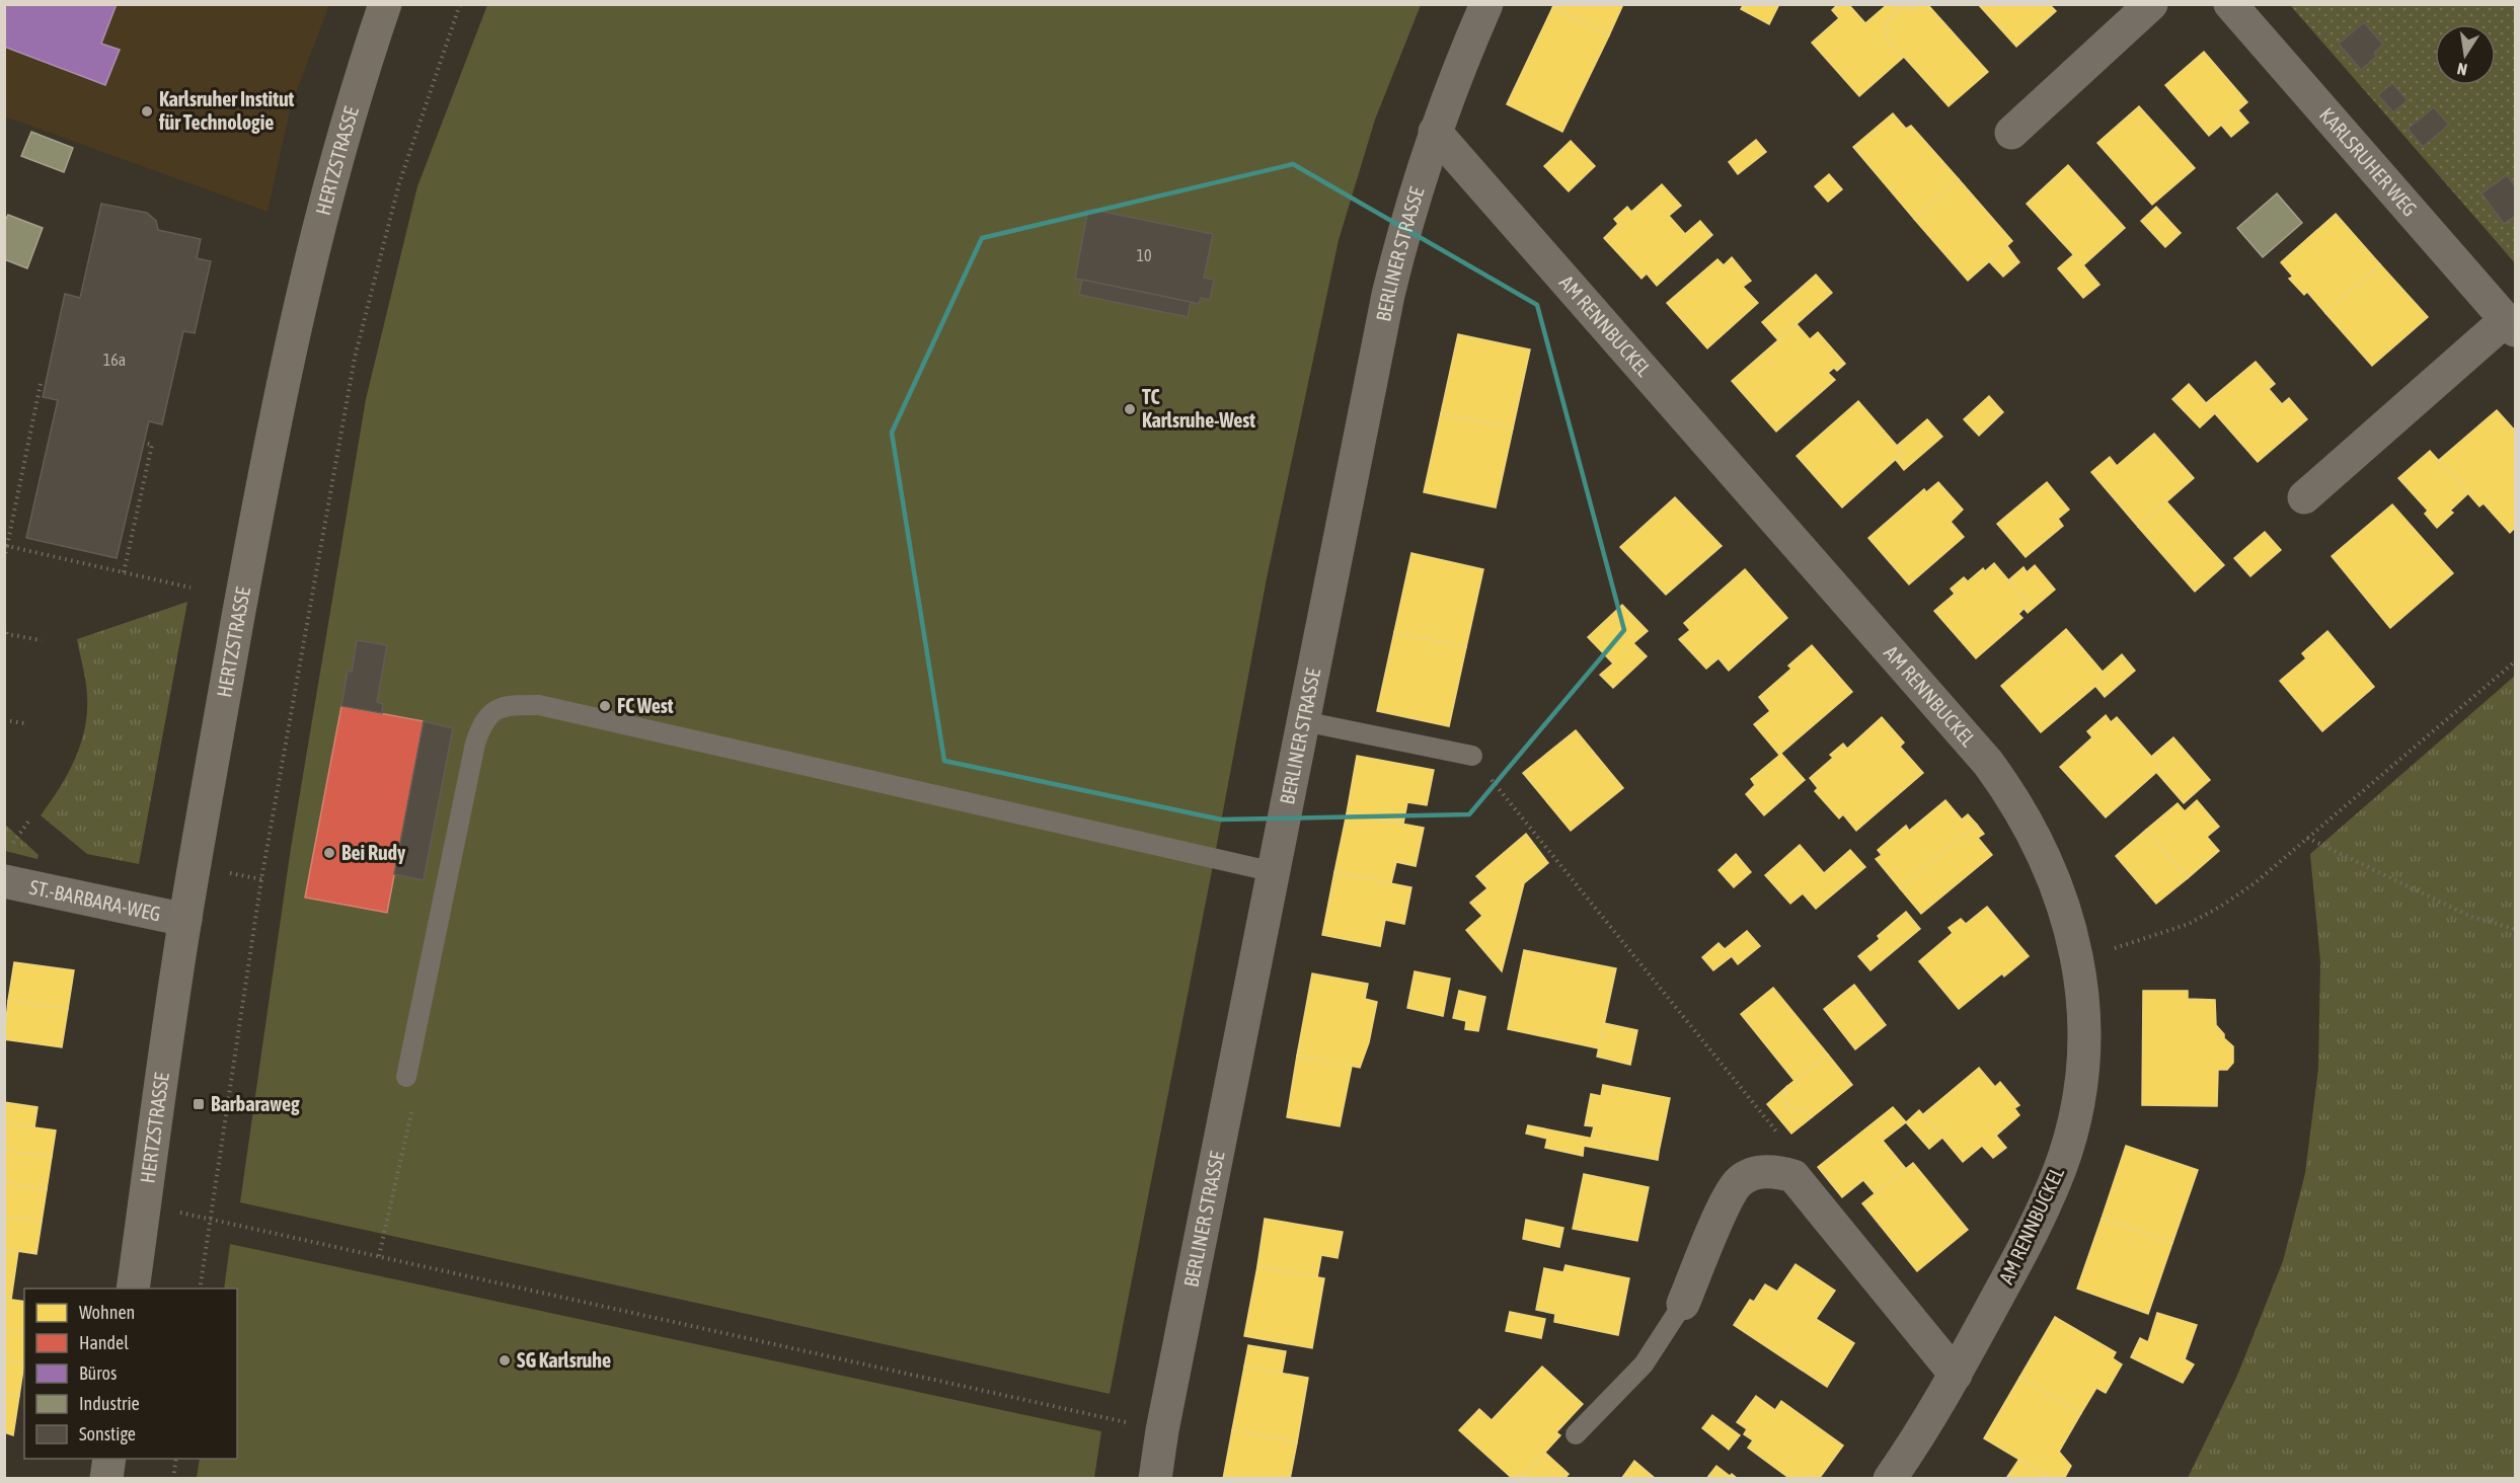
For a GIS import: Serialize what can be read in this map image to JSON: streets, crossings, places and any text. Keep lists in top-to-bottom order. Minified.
{"streets":{"main road":["HERTZSTRASSE"],"street":["KARLSRUHER WEG","BERLINER STRASSE","AM RENNBUCKEL","ST.-BARBARA-WEG"]},"crossings":[["HERTZSTRASSE","ST.-BARBARA-WEG"],["BERLINER STRASSE","AM RENNBUCKEL"]],"places":{"other":["Karlsruher Institut für Technologie","TC Karlsruhe-West","FC West","Bei Rudy","SG Karlsruhe"],"transit":["Barbaraweg"]},"house_numbers":["10","16a"],"legend":["Wohnen","Handel","Büros","Industrie","Sonstige"],"north":"bottom"}
